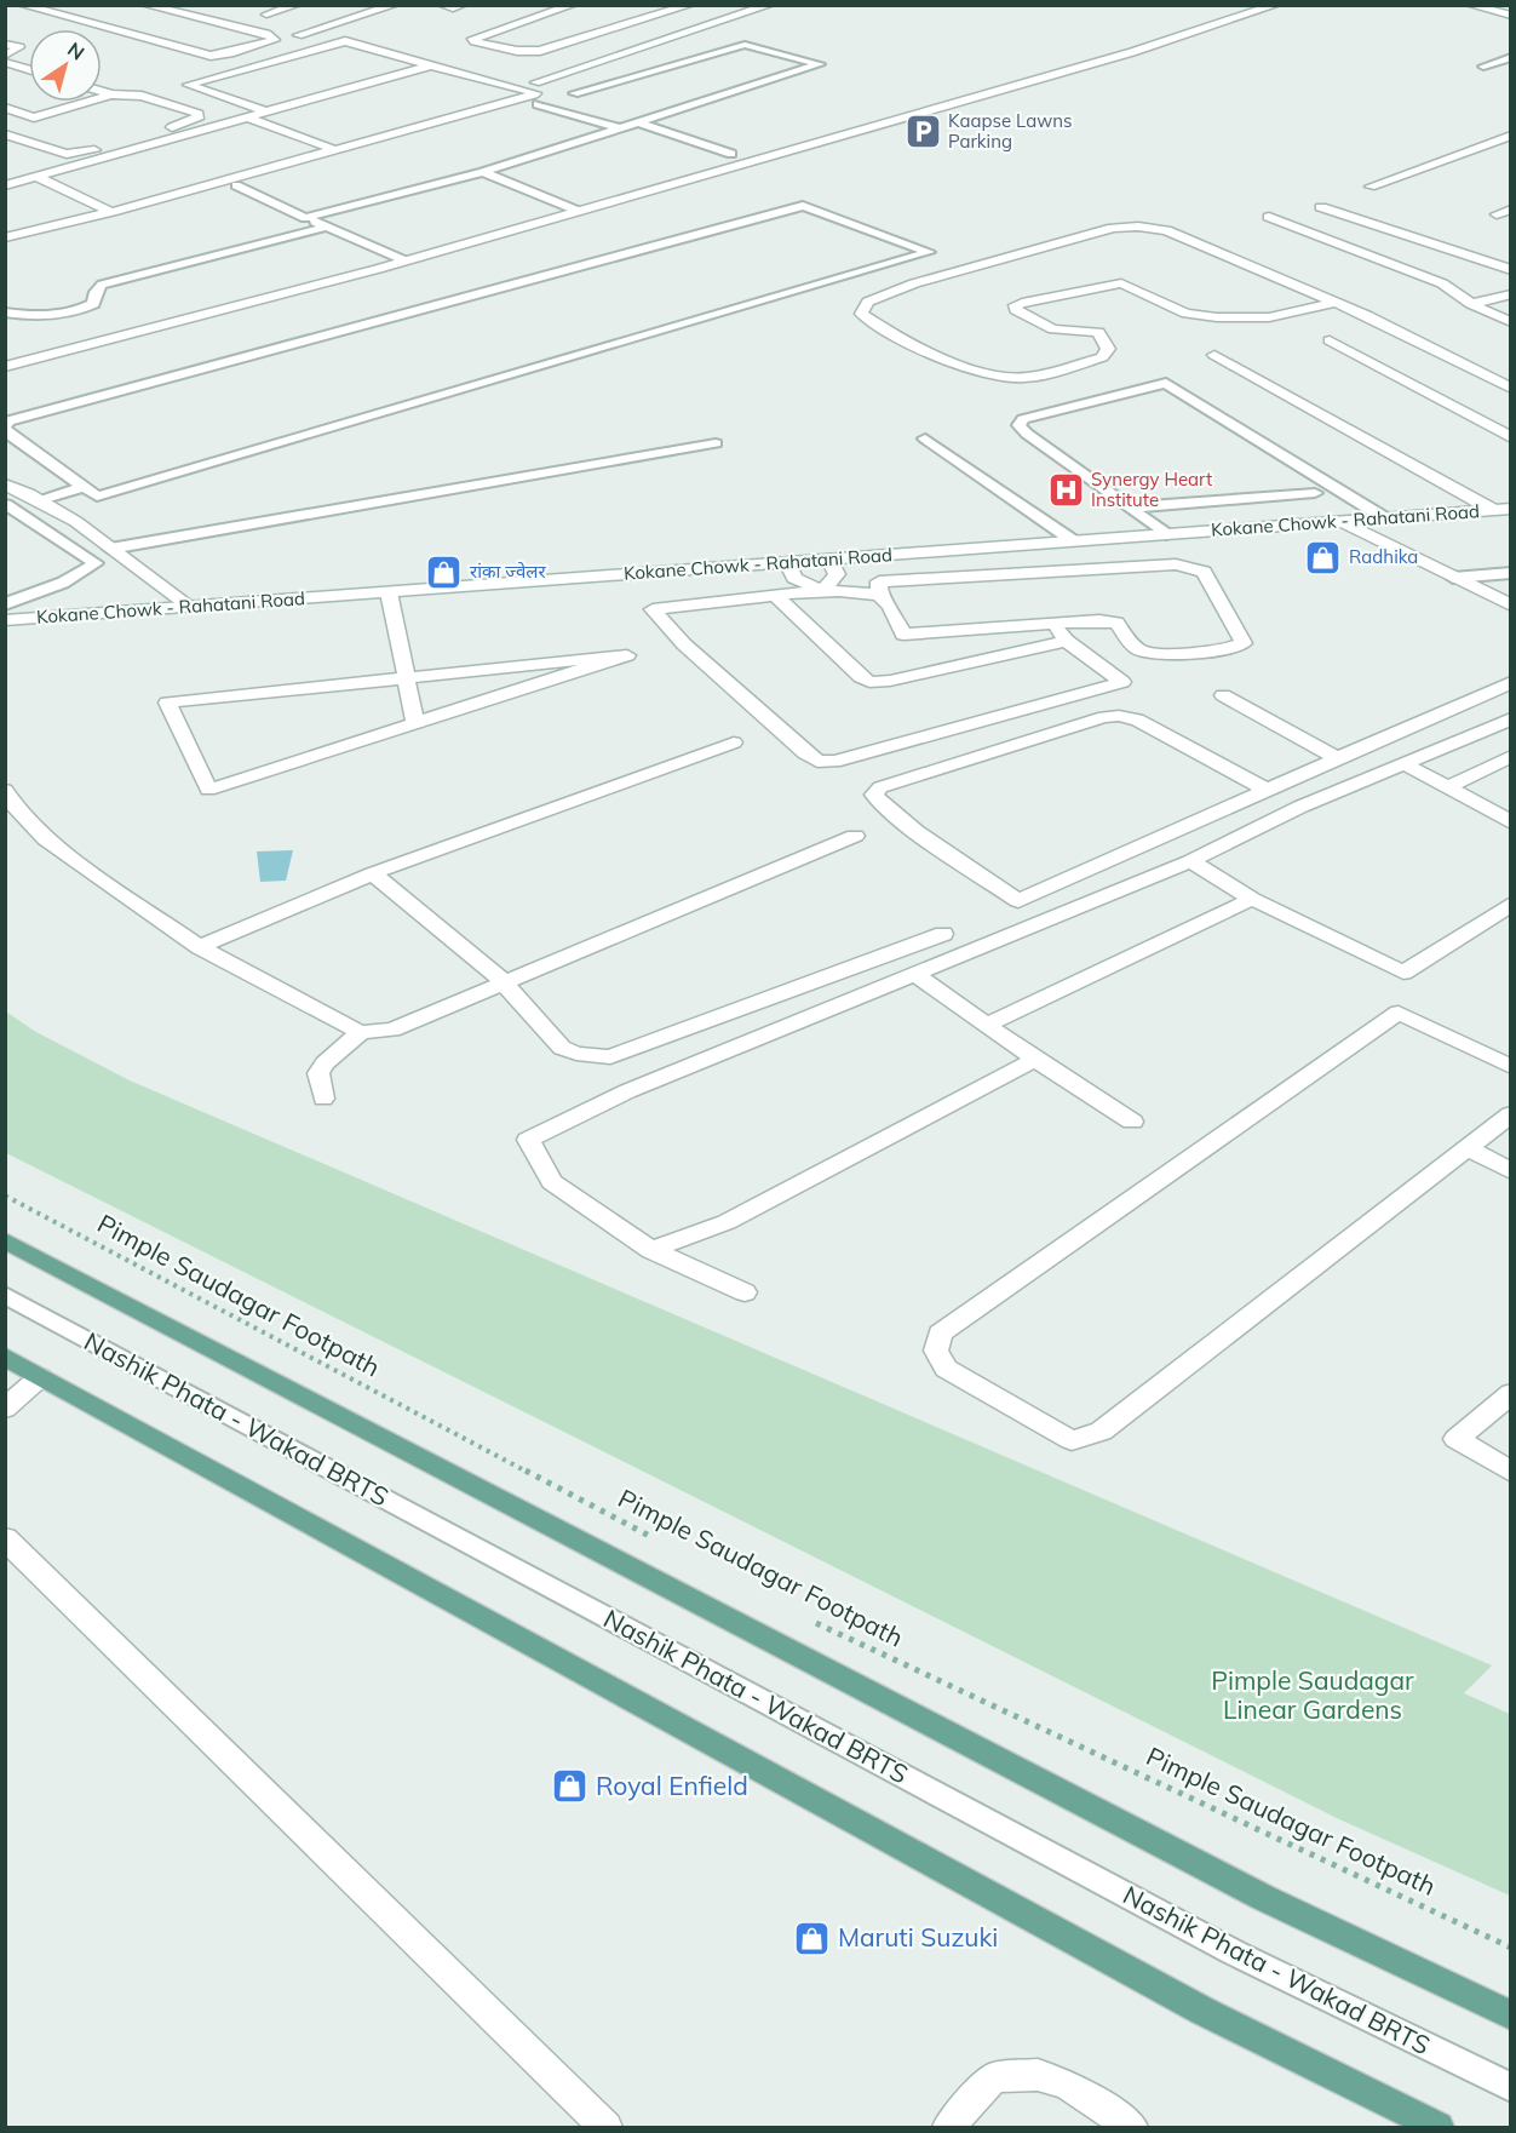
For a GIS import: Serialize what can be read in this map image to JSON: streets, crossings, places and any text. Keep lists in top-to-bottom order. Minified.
{"streets":{"street":["Kokane Chowk - Rahatani Road"],"lane":["Nashik Phata - Wakad BRTS"],"path":["Pimple Saudagar Footpath"]},"parks":["Pimple Saudagar Linear Gardens"],"places":{"parking":["Kaapse Lawns Parking"],"hospital":["Synergy Heart Institute"],"shop":["Radhika","रांका ज्वेलर","Royal Enfield","Maruti Suzuki"]},"north":"top right"}
